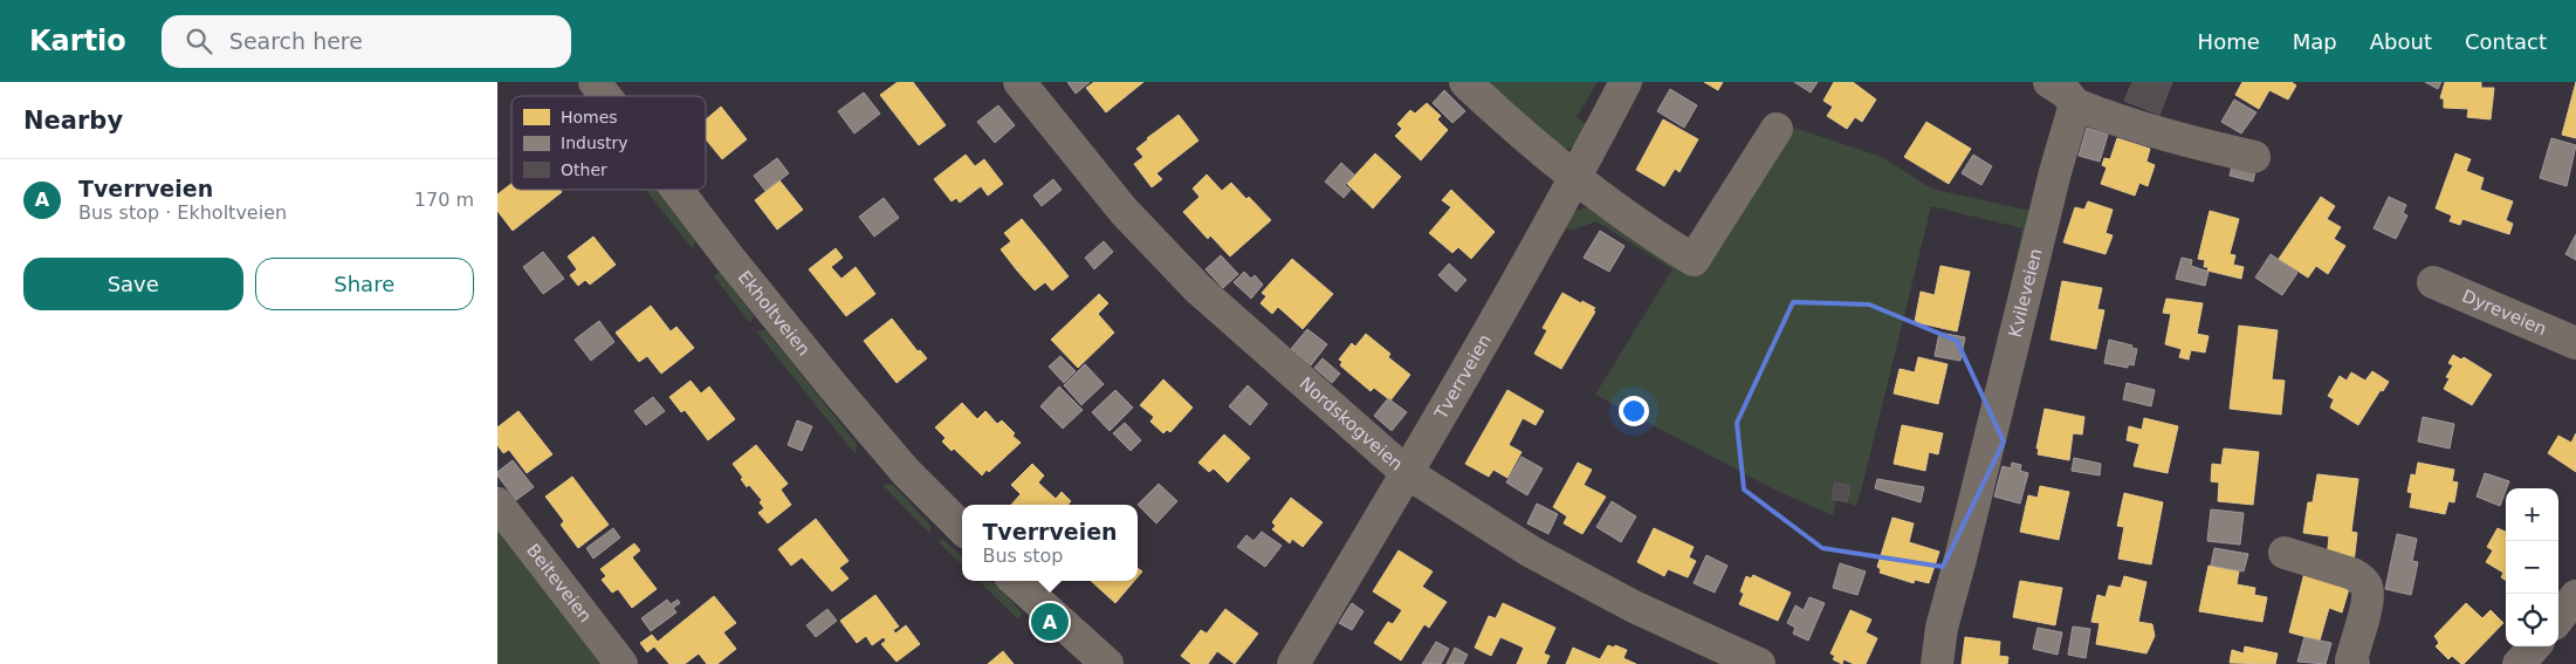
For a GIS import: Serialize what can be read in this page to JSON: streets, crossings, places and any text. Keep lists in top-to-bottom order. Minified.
{"streets":{"street":["Kvileveien","Ekholtveien","Dyreveien","Tverrveien","Nordskogveien","Beiteveien"]},"crossings":[["Tverrveien","Nordskogveien"]],"legend":["Homes","Industry","Other"],"page":{"header":"Kartio","search":"Search here","nav":["Home","Map","About","Contact"],"heading":"Nearby","list":[{"mark":"A","name":"Tverrveien","note":"Bus stop · Ekholtveien","value":"170 m"}],"buttons":["Save","Share"],"map_buttons":["+","−"],"popup":["Tverrveien","Bus stop"],"pins":"A"}}
